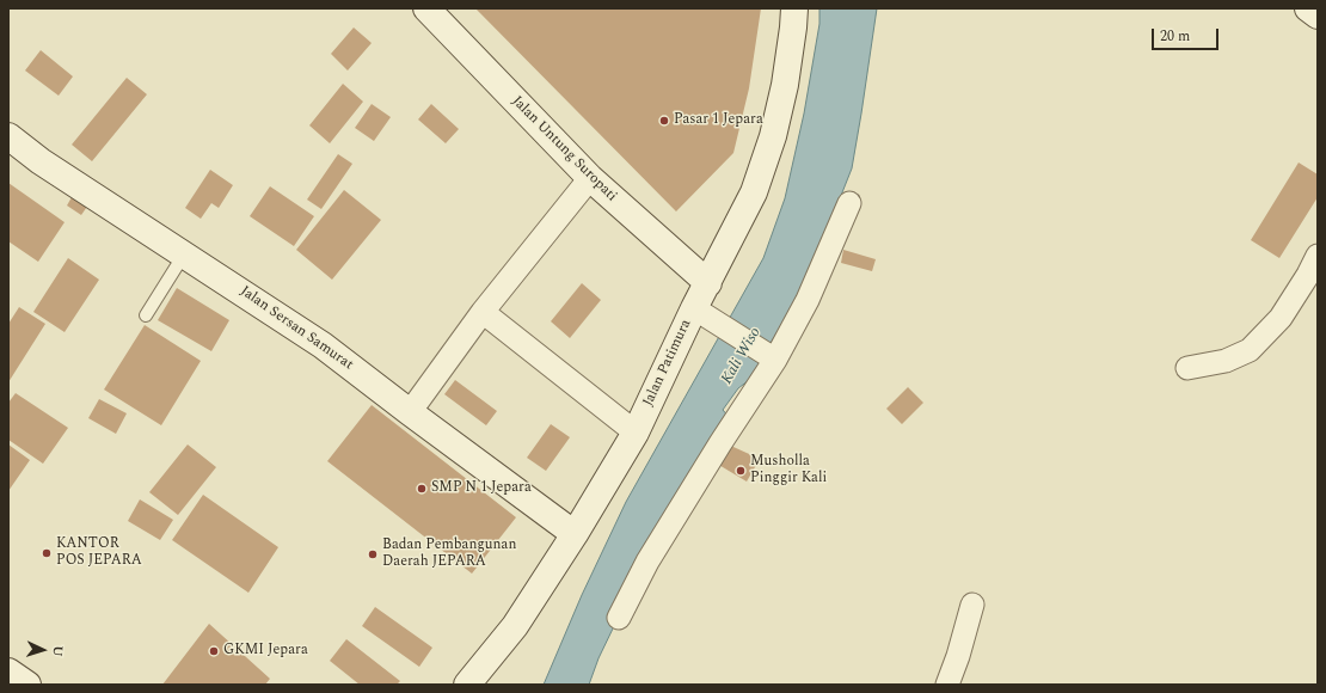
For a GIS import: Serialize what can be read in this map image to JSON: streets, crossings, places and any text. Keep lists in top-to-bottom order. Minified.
{"streets":{"street":["Jalan Untung Suropati","Jalan Sersan Samurat","Jalan Patimura"]},"crossings":[["Jalan Untung Suropati","Jalan Patimura"],["Jalan Sersan Samurat","Jalan Patimura"]],"water":["Kali Wiso"],"places":["Pasar 1 Jepara","Musholla Pinggir Kali","SMP N 1 Jepara","KANTOR POS JEPARA","Badan Pembangunan Daerah JEPARA","GKMI Jepara"],"scale_bar":"20 m","north":"right"}
